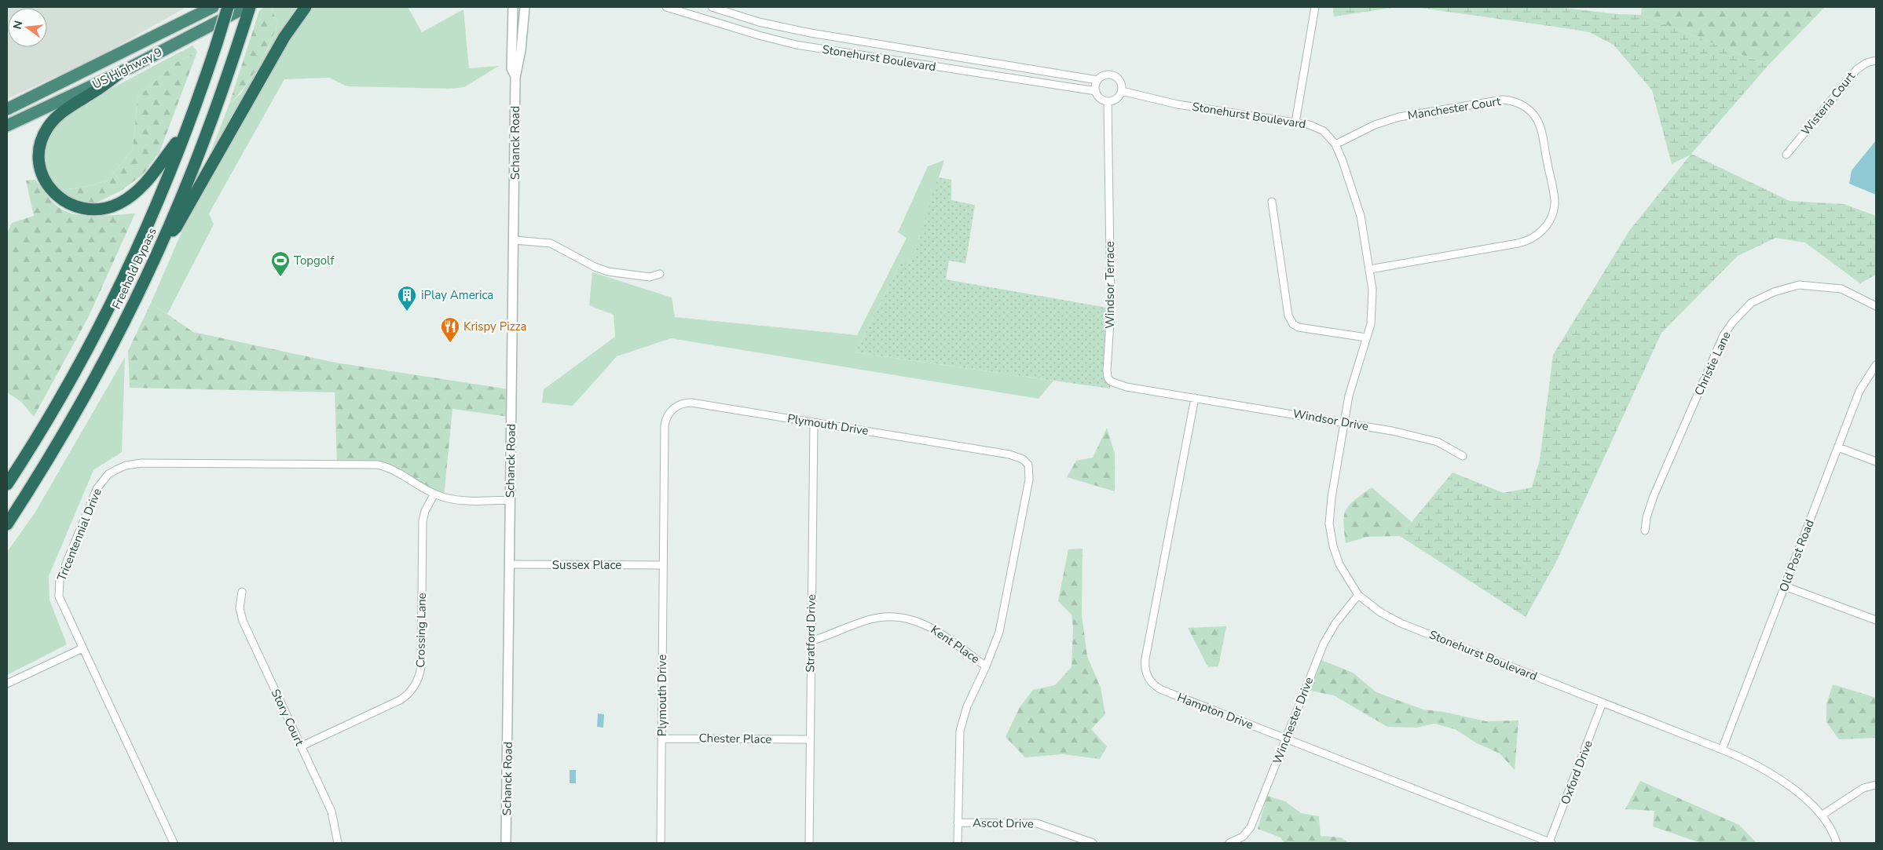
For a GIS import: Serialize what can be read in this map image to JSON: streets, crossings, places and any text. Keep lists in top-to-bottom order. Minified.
{"streets":{"highway":["US Highway 9","Freehold Bypass"],"street":["Stonehurst Boulevard","Wisteria Court","Manchester Court","Schanck Road","Windsor Terrace","Christie Lane","Windsor Drive","Plymouth Drive","Tricentennial Drive","Old Post Road","Sussex Place","Crossing Lane","Stratford Drive","Kent Place","Hampton Drive","Story Court","Winchester Drive","Chester Place","Oxford Drive","Ascot Drive"]},"crossings":[["Stonehurst Boulevard","Manchester Court"],["Stonehurst Boulevard","Windsor Terrace"],["Stonehurst Boulevard","Windsor Drive"],["Stonehurst Boulevard","Old Post Road"],["Stonehurst Boulevard","Winchester Drive"],["Stonehurst Boulevard","Oxford Drive"],["Schanck Road","Tricentennial Drive"],["Schanck Road","Sussex Place"],["Windsor Terrace","Windsor Drive"],["Windsor Terrace","Hampton Drive"],["Windsor Drive","Hampton Drive"],["Plymouth Drive","Sussex Place"],["Plymouth Drive","Stratford Drive"],["Plymouth Drive","Kent Place"],["Plymouth Drive","Chester Place"],["Plymouth Drive","Ascot Drive"],["Tricentennial Drive","Crossing Lane"],["Crossing Lane","Story Court"],["Stratford Drive","Kent Place"],["Stratford Drive","Chester Place"],["Hampton Drive","Winchester Drive"],["Hampton Drive","Oxford Drive"]],"places":{"sports":["Topgolf"],"building":["iPlay America"],"restaurant":["Krispy Pizza"]},"north":"left"}
